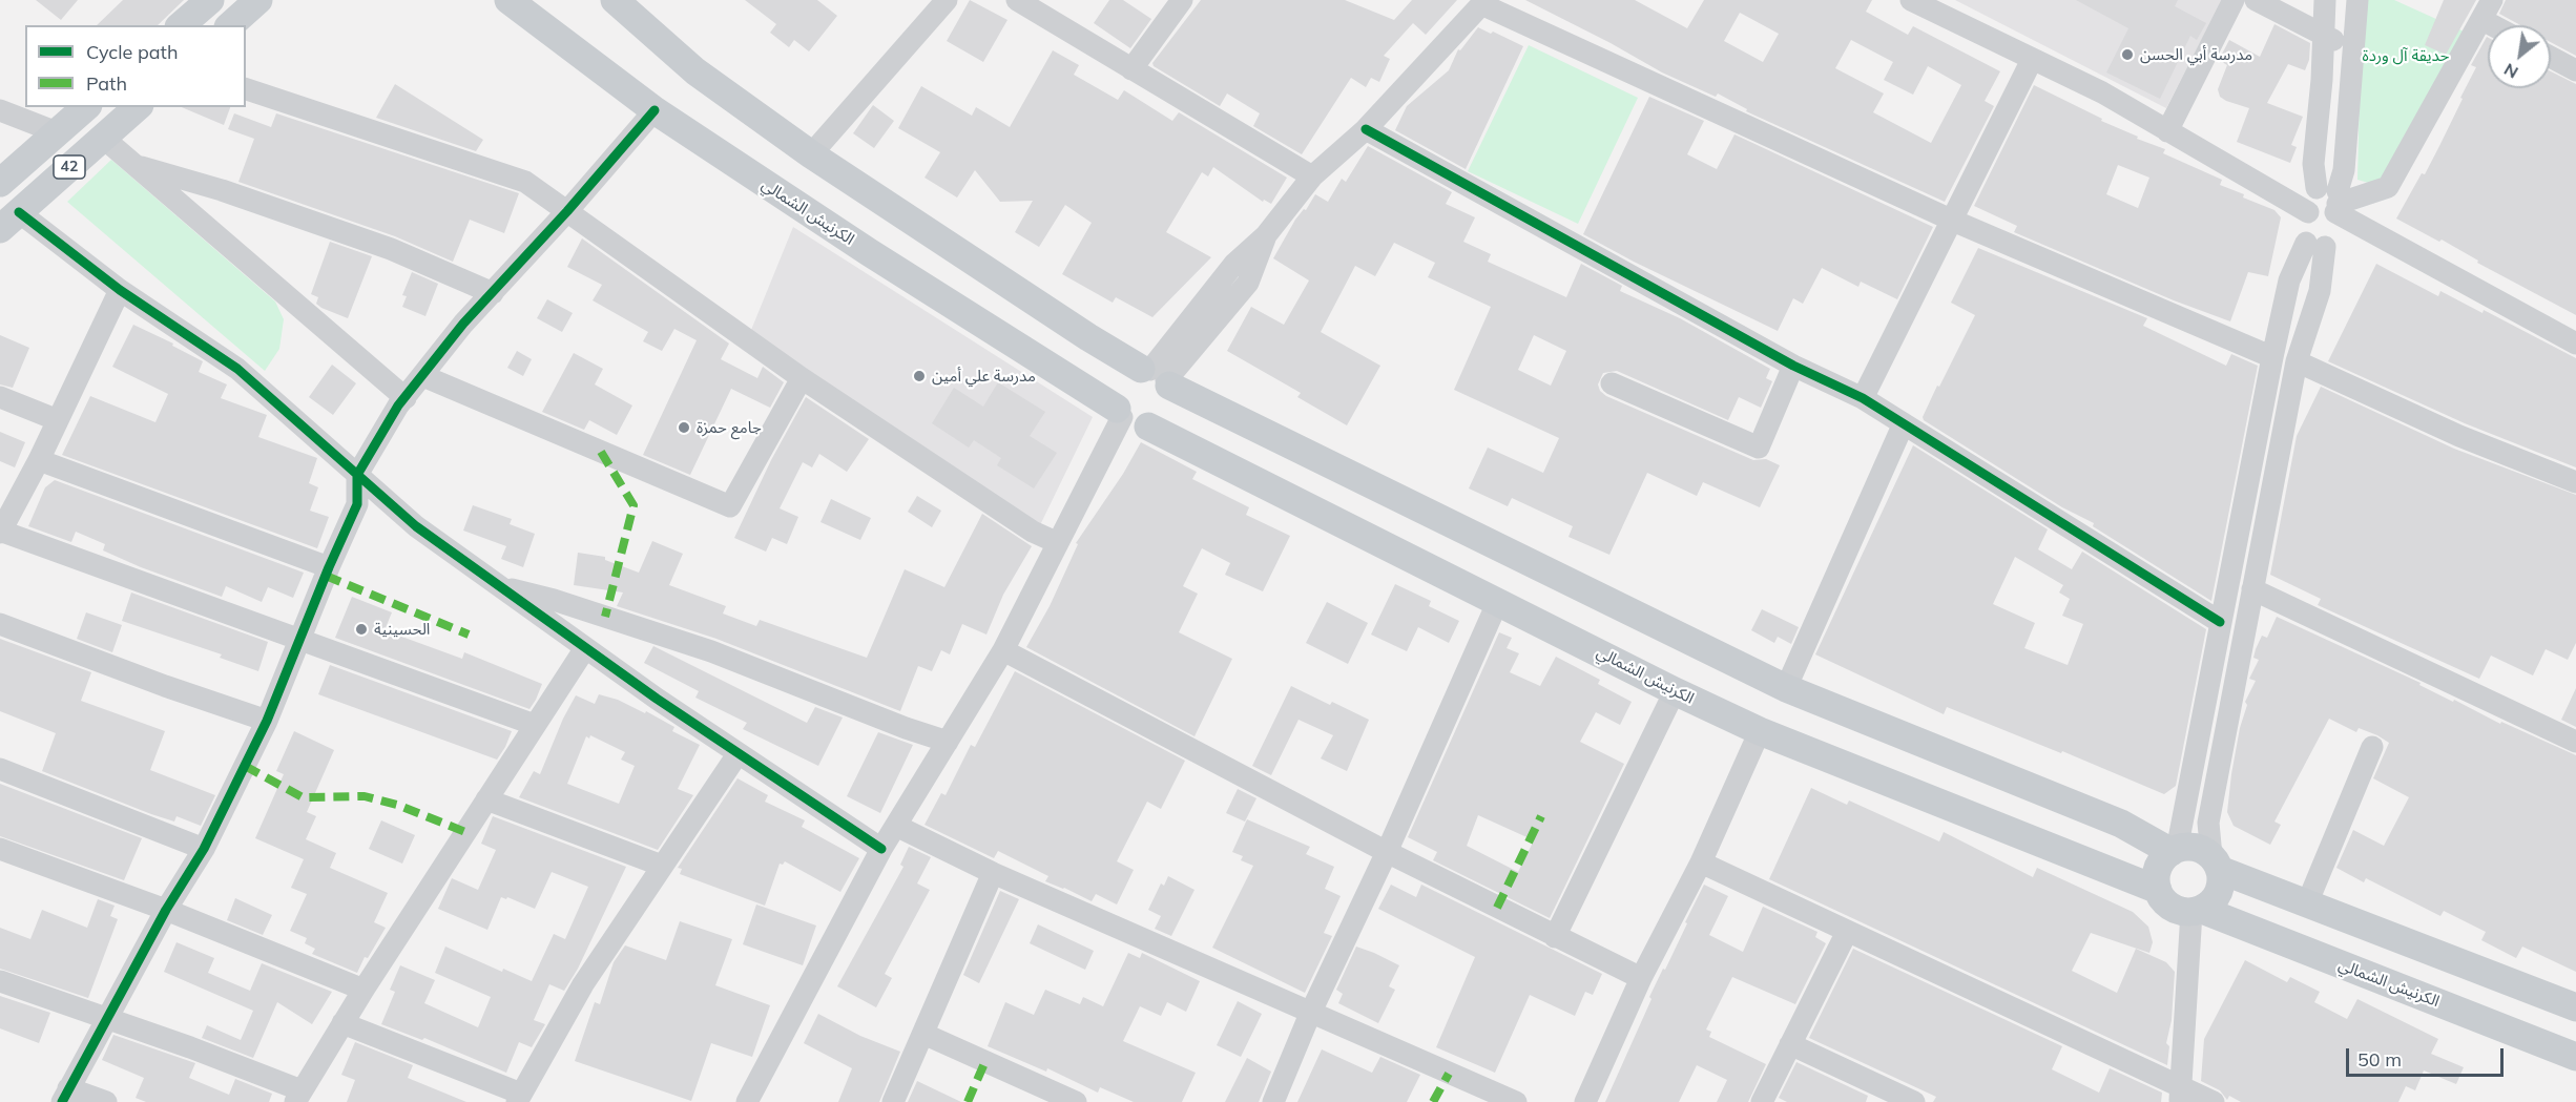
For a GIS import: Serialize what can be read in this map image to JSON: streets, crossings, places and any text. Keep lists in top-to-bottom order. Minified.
{"streets":{"main road":["42","الكرنيش الشمالي"]},"parks":["حديقة آل وردة"],"places":["مدرسة أبي الحسن","مدرسة علي أمين","جامع حمزة","الحسينية"],"legend":["Cycle path","Path"],"scale_bar":"50 m","north":"bottom left"}
